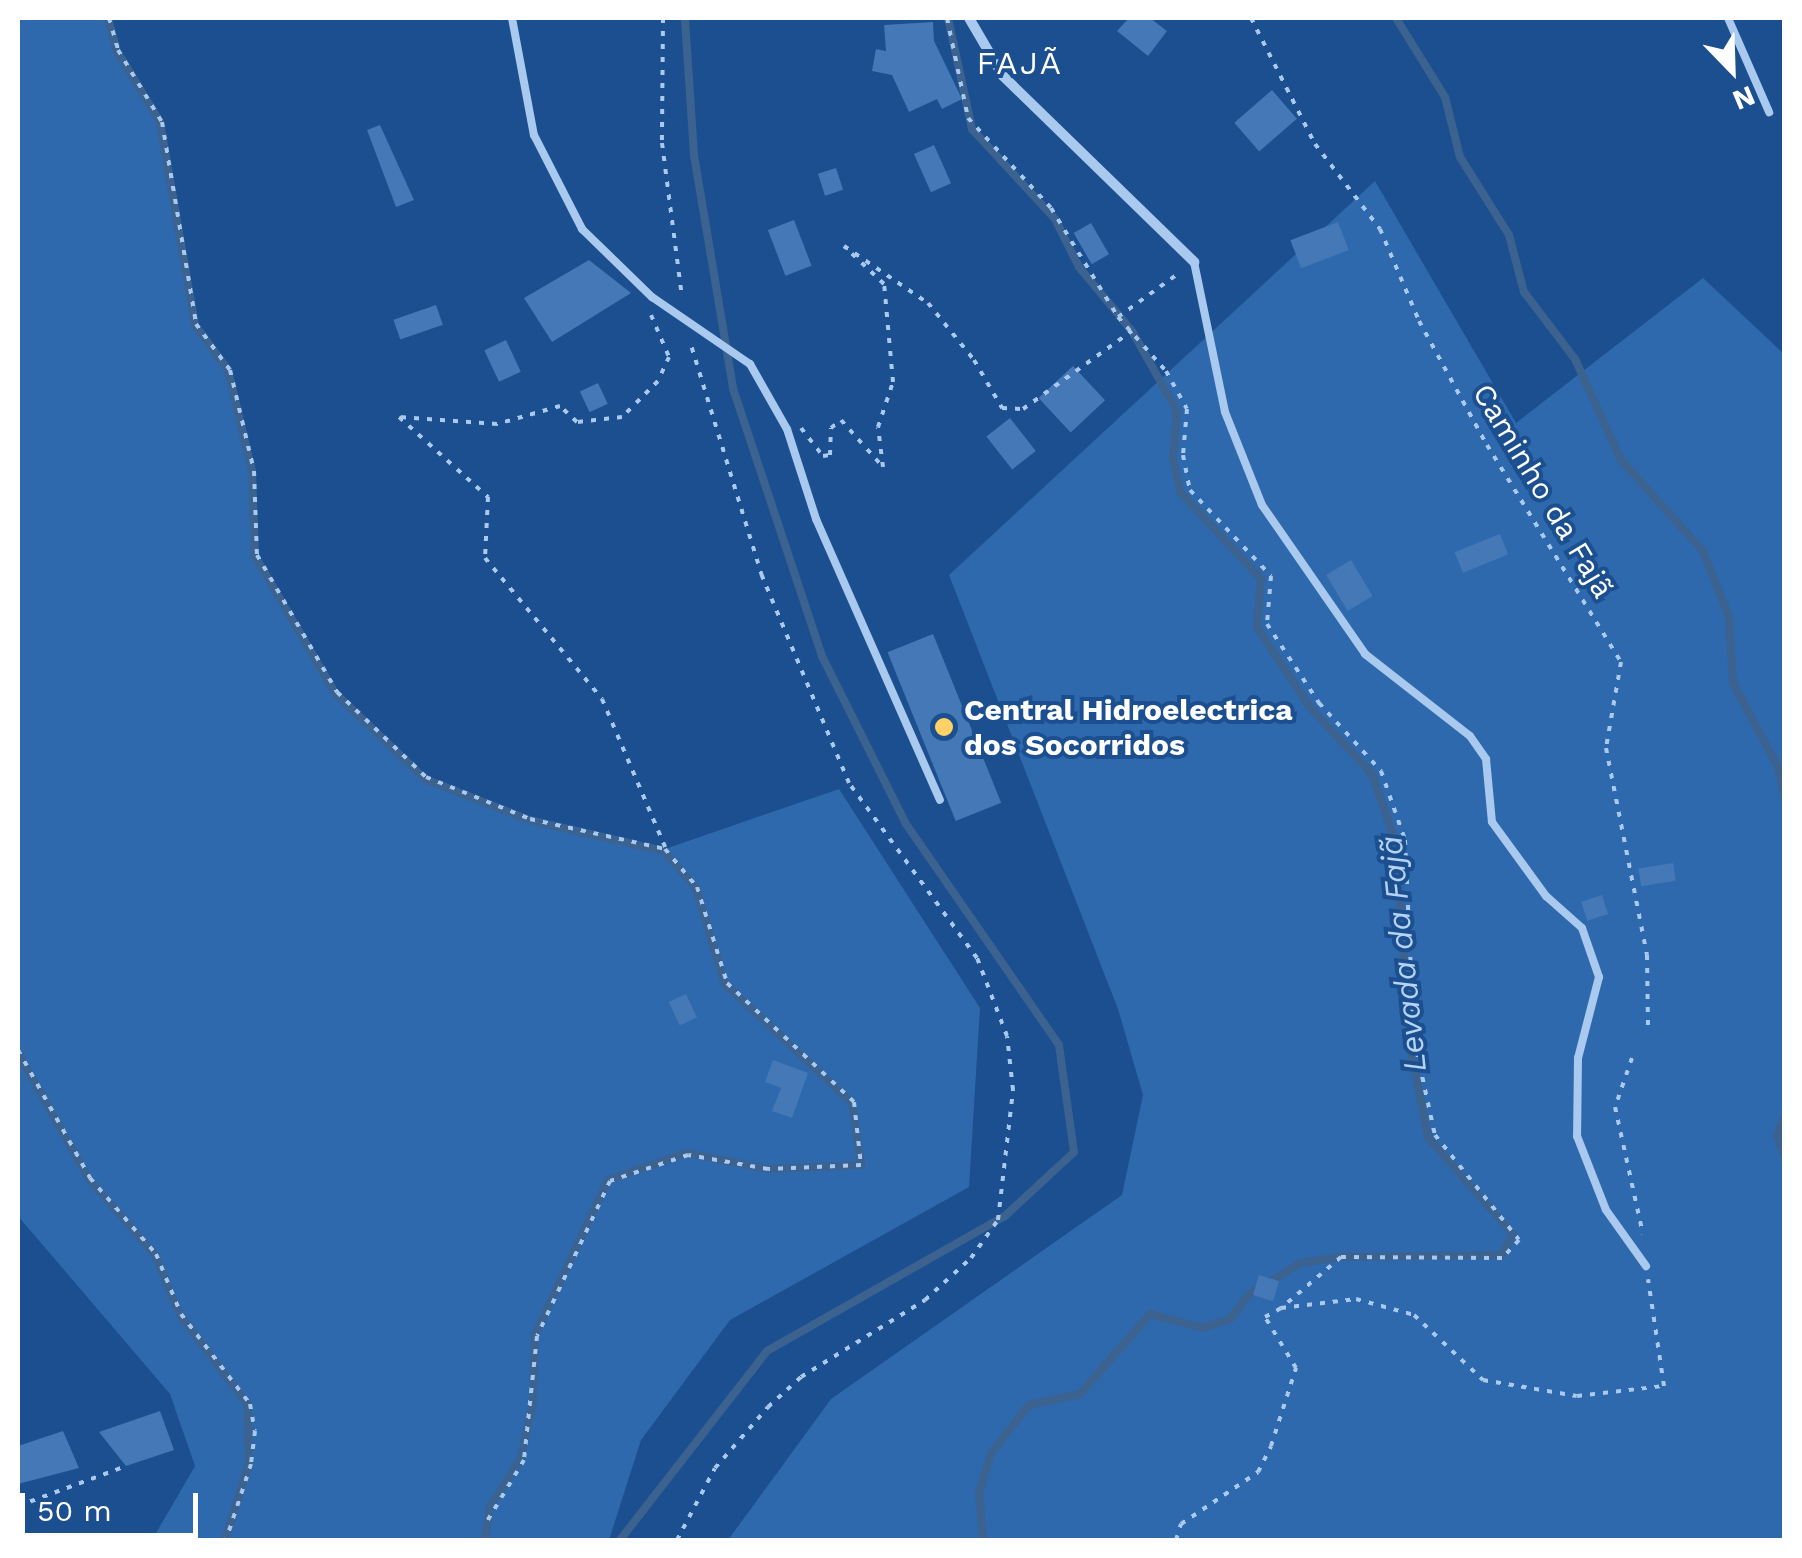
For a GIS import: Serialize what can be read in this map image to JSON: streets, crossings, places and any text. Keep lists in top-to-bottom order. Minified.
{"streets":{"path":["Caminho da Fajã"]},"districts":["FAJÃ"],"water":["Levada da Fajã"],"places":["Central Hidroelectrica dos Socorridos"],"scale_bar":"50 m","north":"bottom right"}
